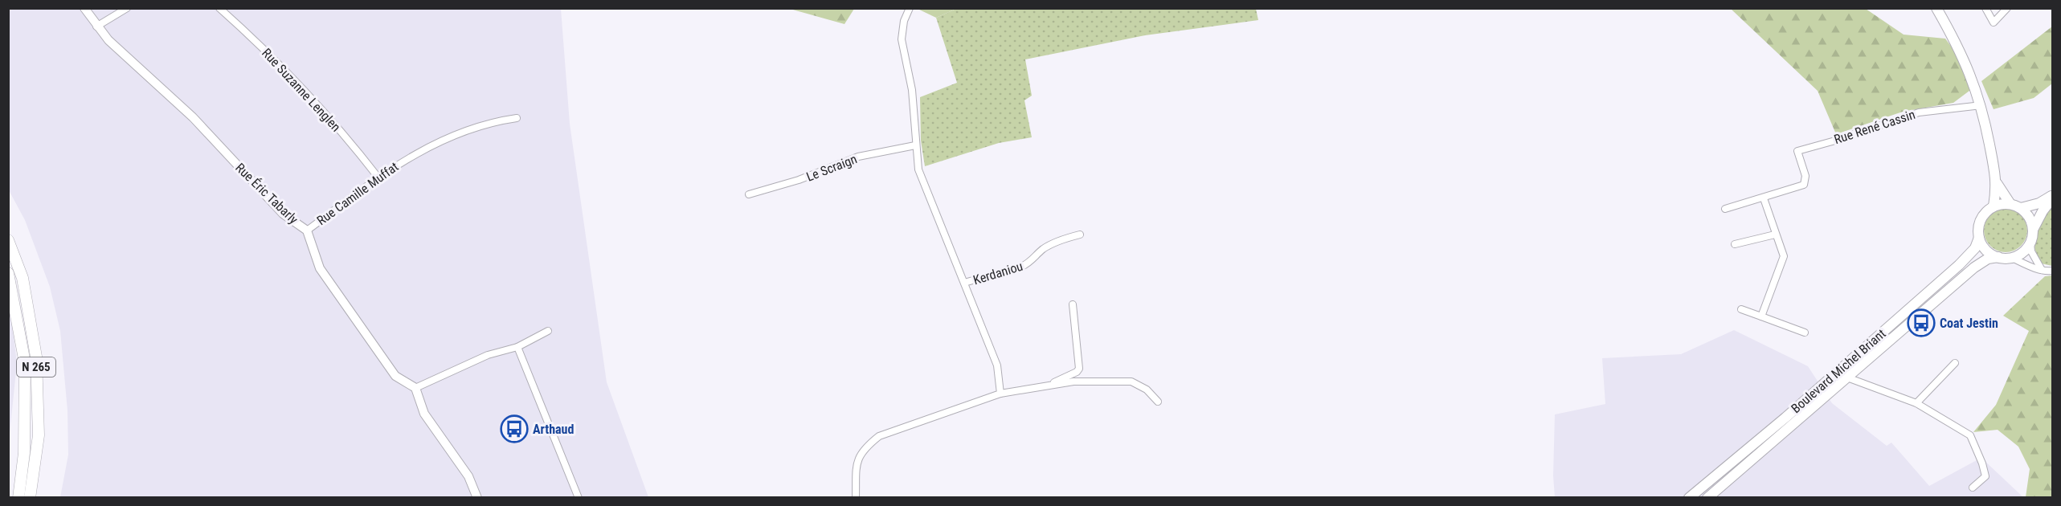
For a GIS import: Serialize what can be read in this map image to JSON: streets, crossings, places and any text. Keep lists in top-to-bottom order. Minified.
{"streets":{"highway":["N 265"],"main road":["Boulevard Michel Briant"],"street":["Rue Suzanne Lenglen","Rue René Cassin","Le Scraign","Rue Éric Tabarly","Rue Camille Muffat","Kerdaniou"]},"crossings":[["Rue Suzanne Lenglen","Rue Camille Muffat"],["Rue Éric Tabarly","Rue Camille Muffat"]],"places":{"bus stop":["Coat Jestin","Arthaud"]}}
